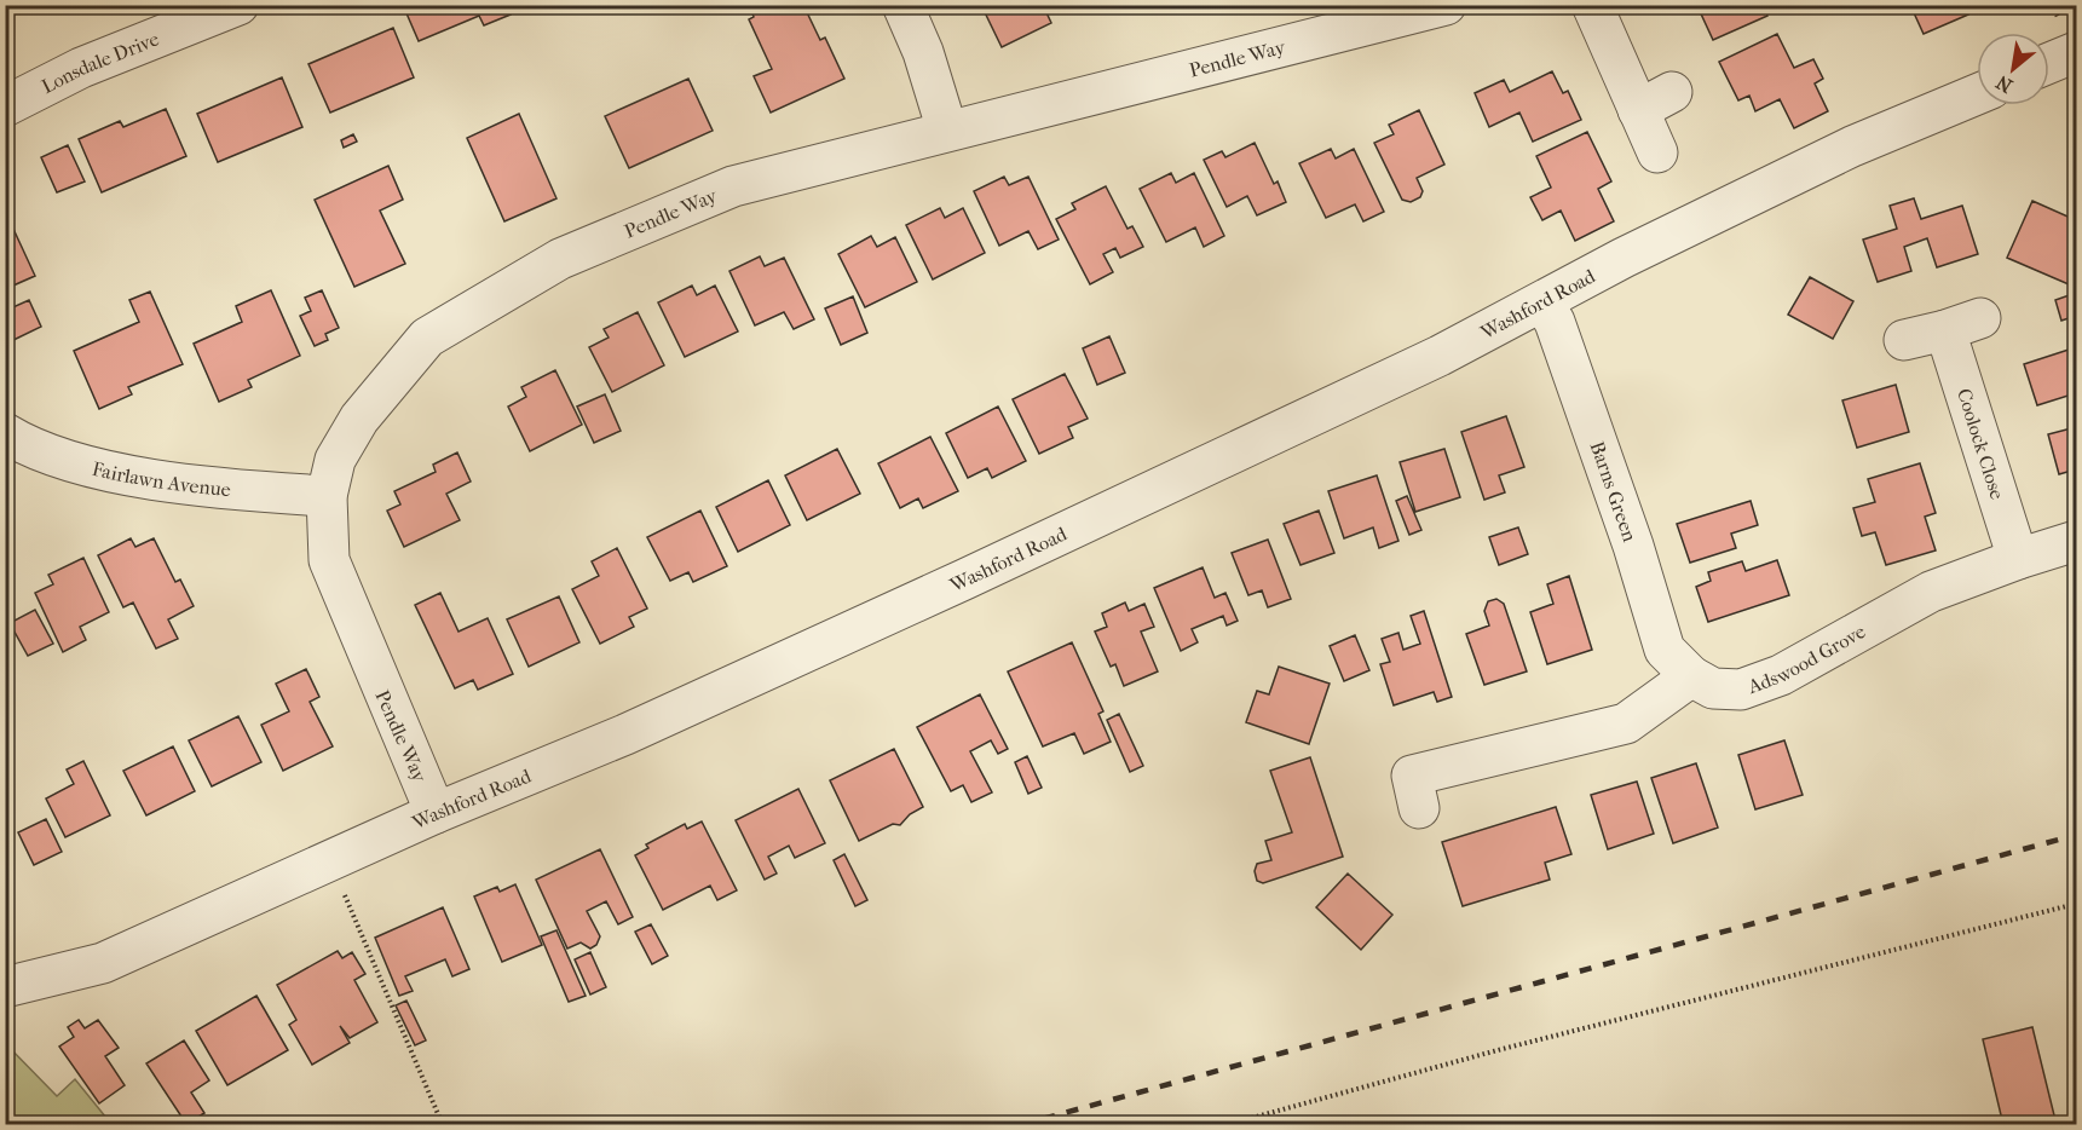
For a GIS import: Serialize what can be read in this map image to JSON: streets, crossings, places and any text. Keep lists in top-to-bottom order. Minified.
{"streets":{"street":["Pendle Way","Lonsdale Drive","Washford Road","Coolock Close","Fairlawn Avenue","Barns Green","Adswood Grove"]},"crossings":[["Pendle Way","Washford Road"],["Pendle Way","Fairlawn Avenue"],["Washford Road","Barns Green"],["Coolock Close","Adswood Grove"],["Barns Green","Adswood Grove"]],"north":"bottom left"}
